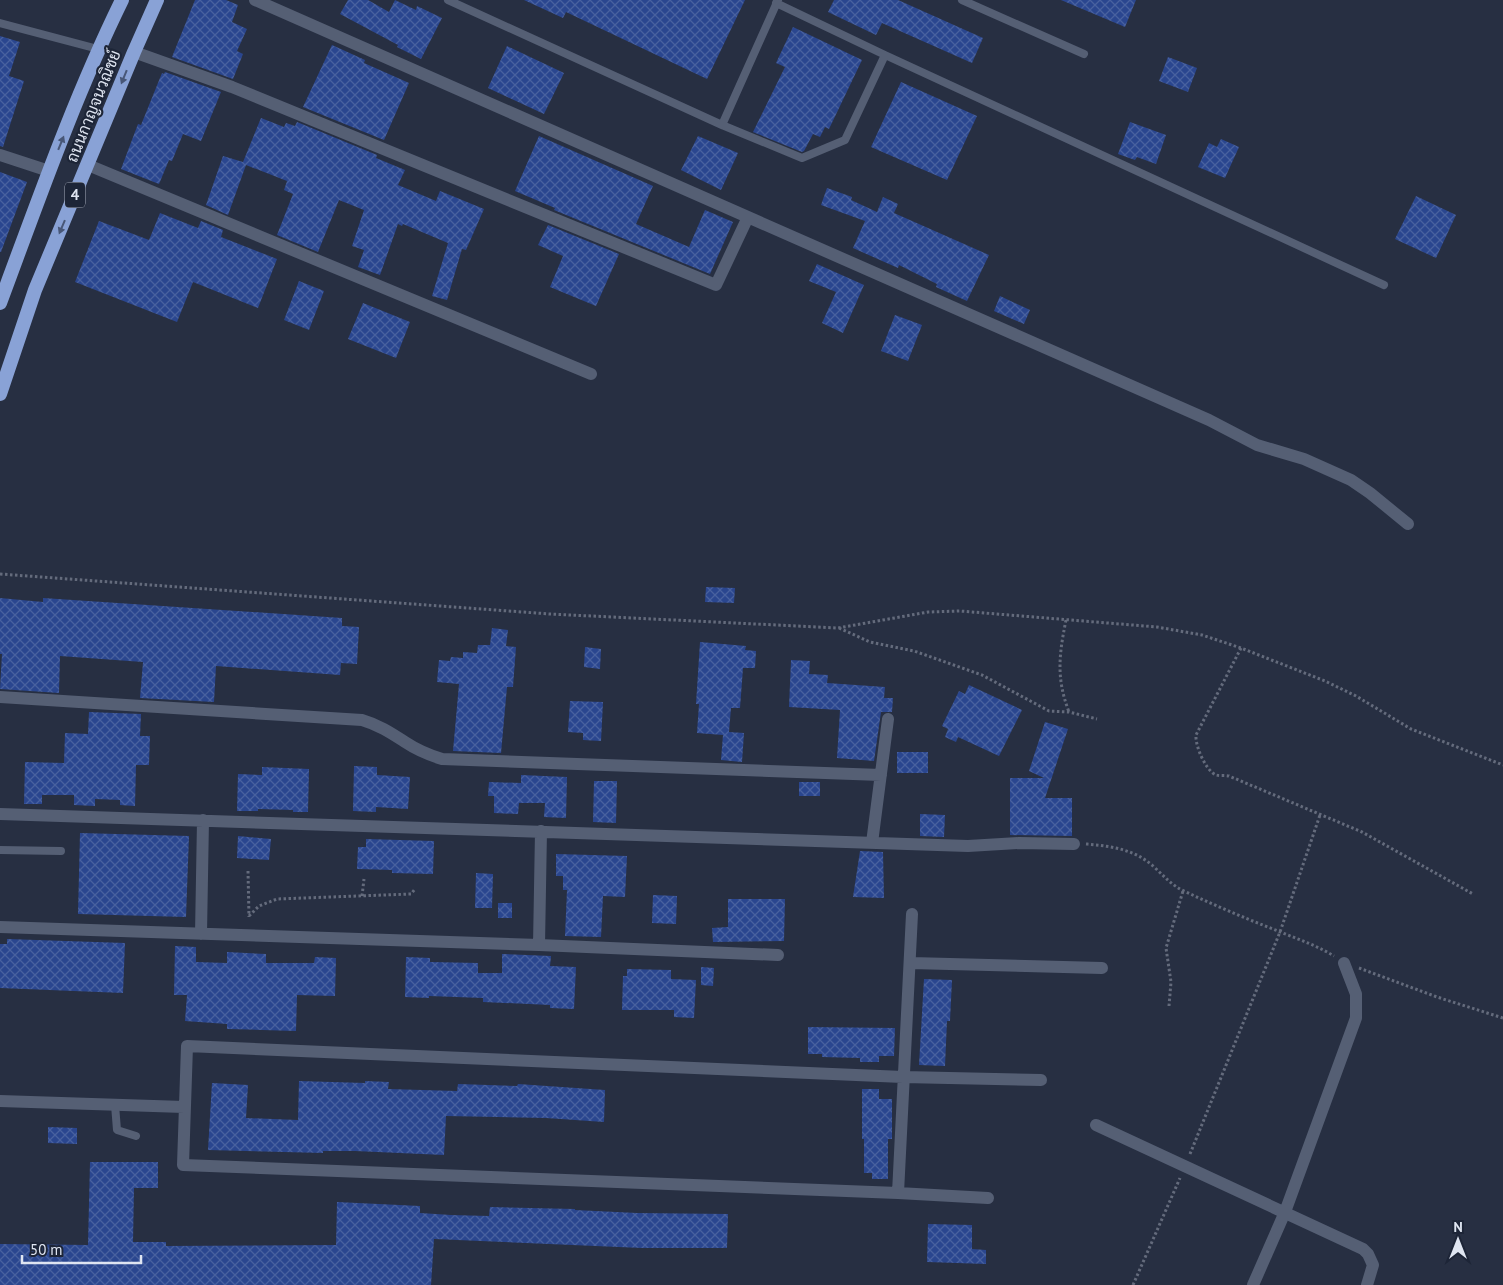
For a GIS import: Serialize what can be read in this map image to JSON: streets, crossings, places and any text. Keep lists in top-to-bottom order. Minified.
{"streets":{"highway":["ถนนกาญจนวณิชย์","4"]},"scale_bar":"50 m","north":"top"}
